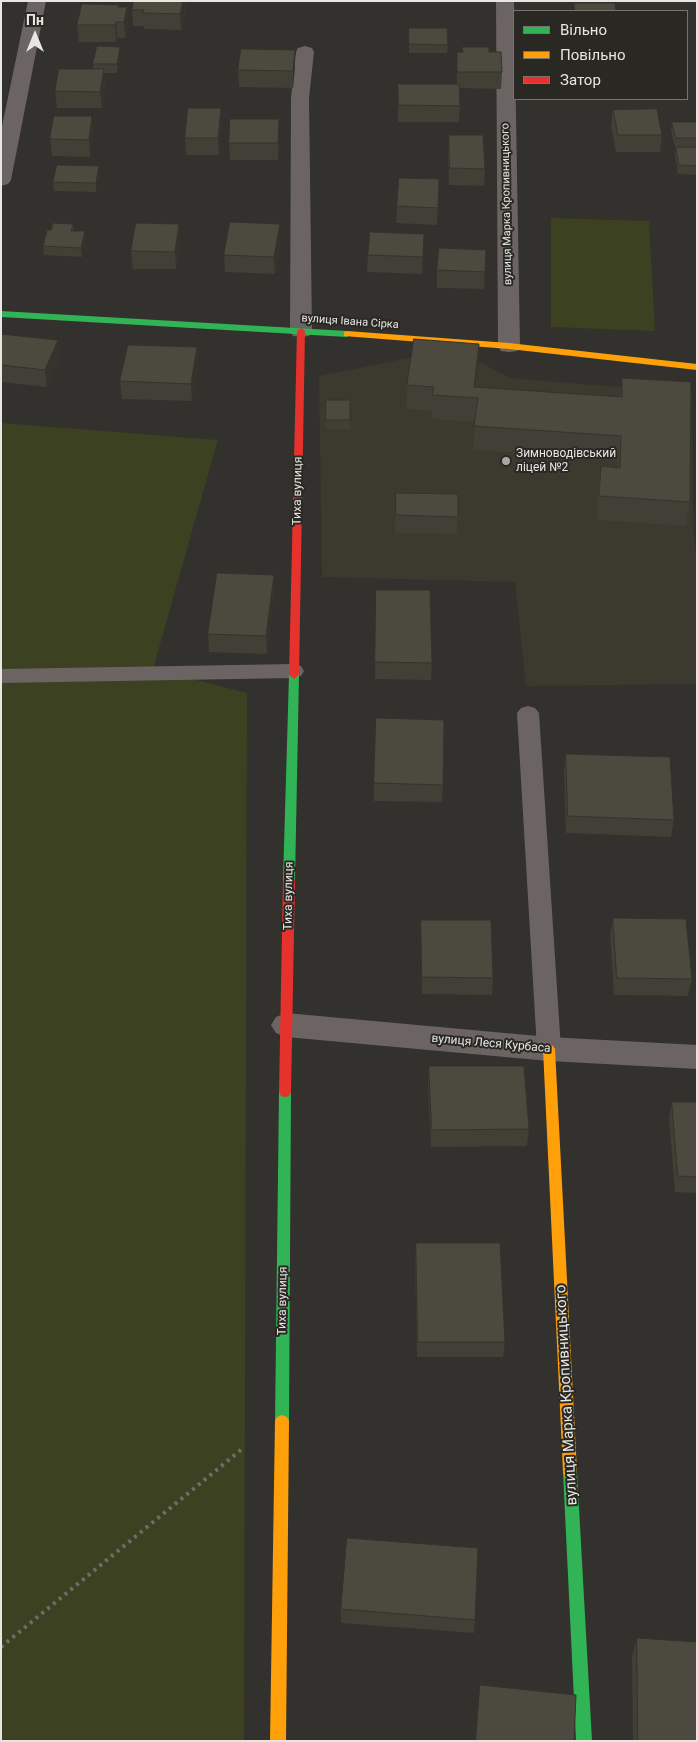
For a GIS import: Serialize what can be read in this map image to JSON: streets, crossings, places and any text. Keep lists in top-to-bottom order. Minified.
{"streets":{"street":["вулиця Марка Кропивницького","вулиця Івана Сірка","Тиха вулиця","вулиця Леся Курбаса"]},"crossings":[["вулиця Марка Кропивницького","вулиця Івана Сірка"],["вулиця Марка Кропивницького","вулиця Леся Курбаса"],["вулиця Івана Сірка","Тиха вулиця"],["Тиха вулиця","вулиця Леся Курбаса"]],"places":["Зимноводівський ліцей №2"],"legend":["Вільно","Повільно","Затор"],"north":"top"}
